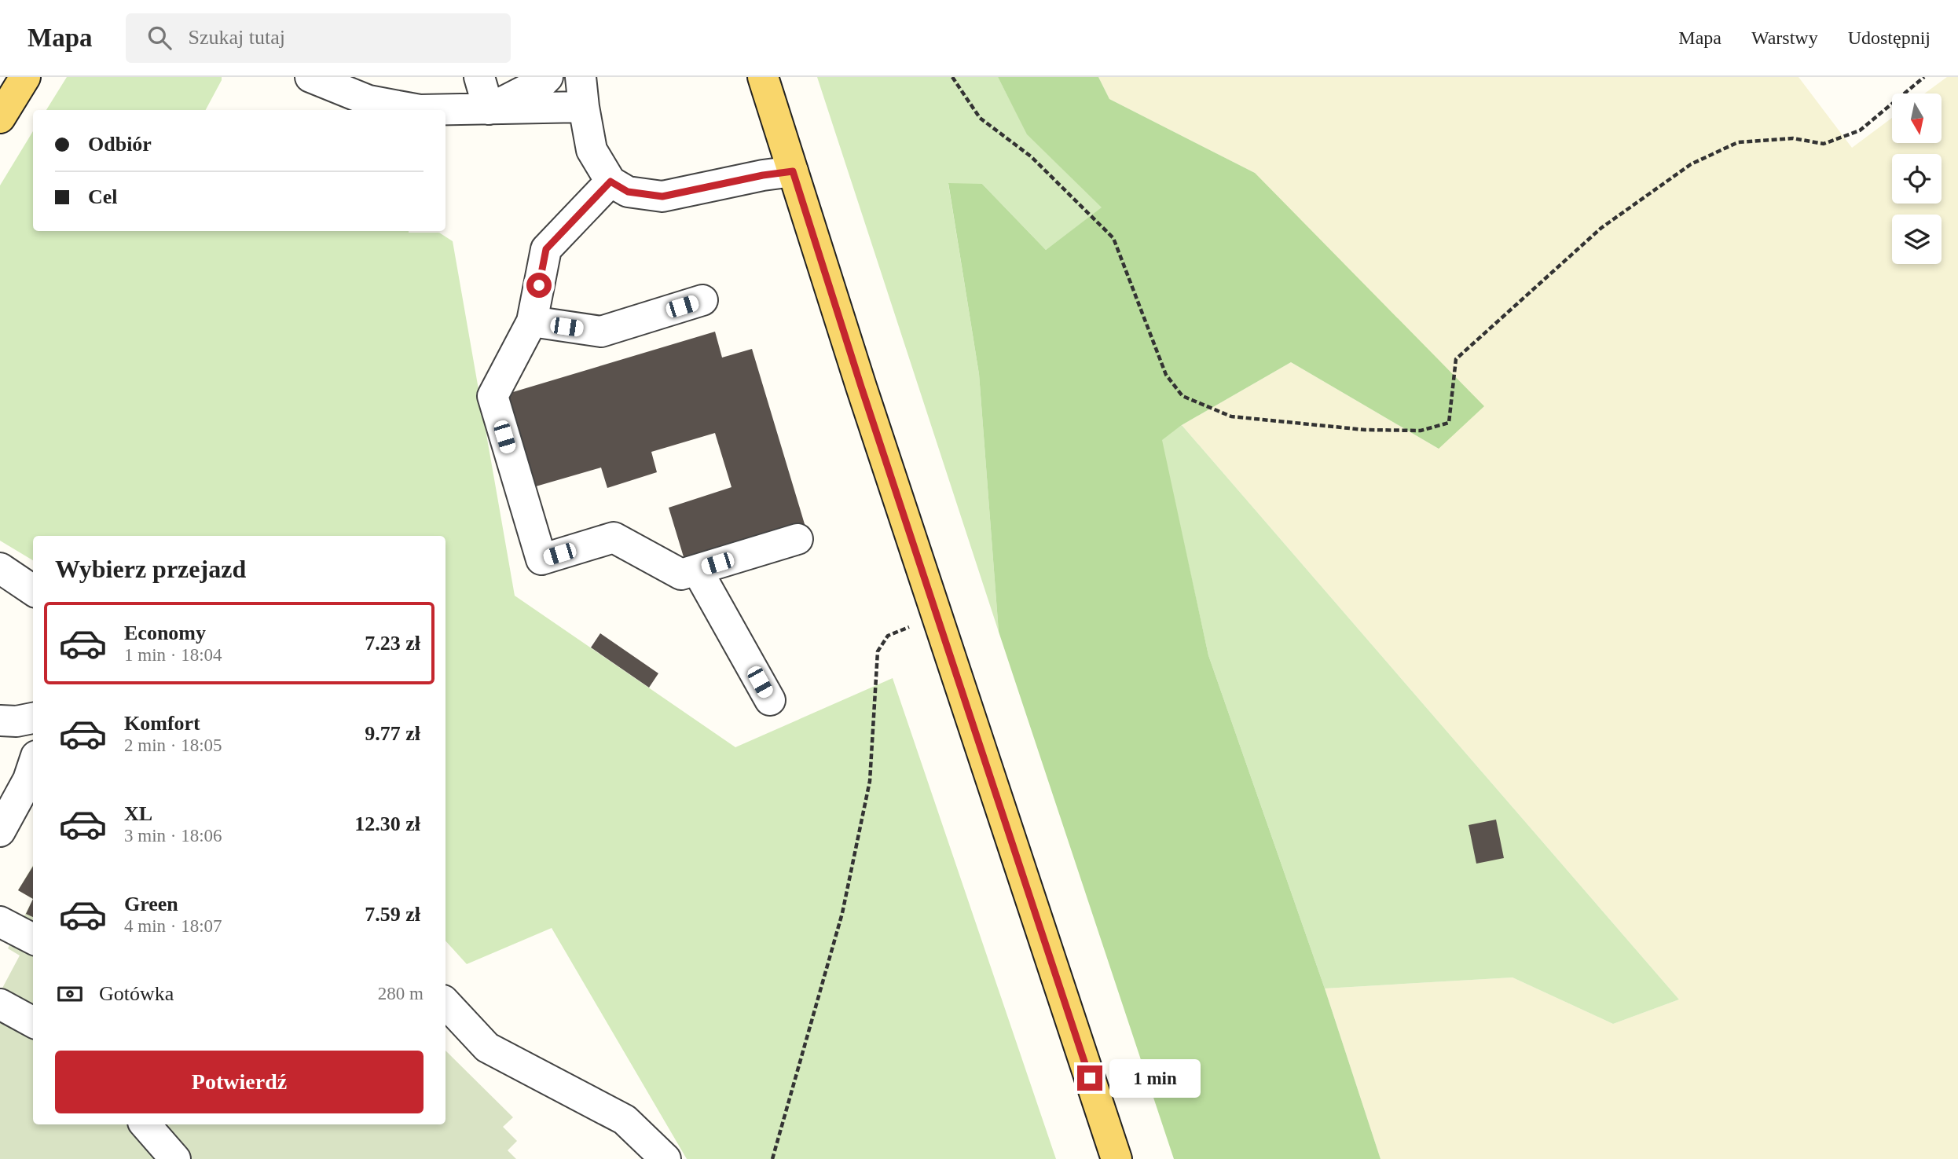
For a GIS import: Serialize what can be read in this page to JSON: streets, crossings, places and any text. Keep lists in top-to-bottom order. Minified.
{"north":"bottom","page":{"header":"Mapa","search":"Szukaj tutaj","nav":["Mapa","Warstwy","Udostępnij"],"banner":["Odbiór","Cel"],"heading":"Wybierz przejazd","list":[{"name":"Economy","note":"1 min · 18:04","value":"7.23 zł"},{"name":"Komfort","note":"2 min · 18:05","value":"9.77 zł"},{"name":"XL","note":"3 min · 18:06","value":"12.30 zł"},{"name":"Green","note":"4 min · 18:07","value":"7.59 zł"}],"pay":["Gotówka","280 m"],"buttons":"Potwierdź","bubble":"1 min"}}
